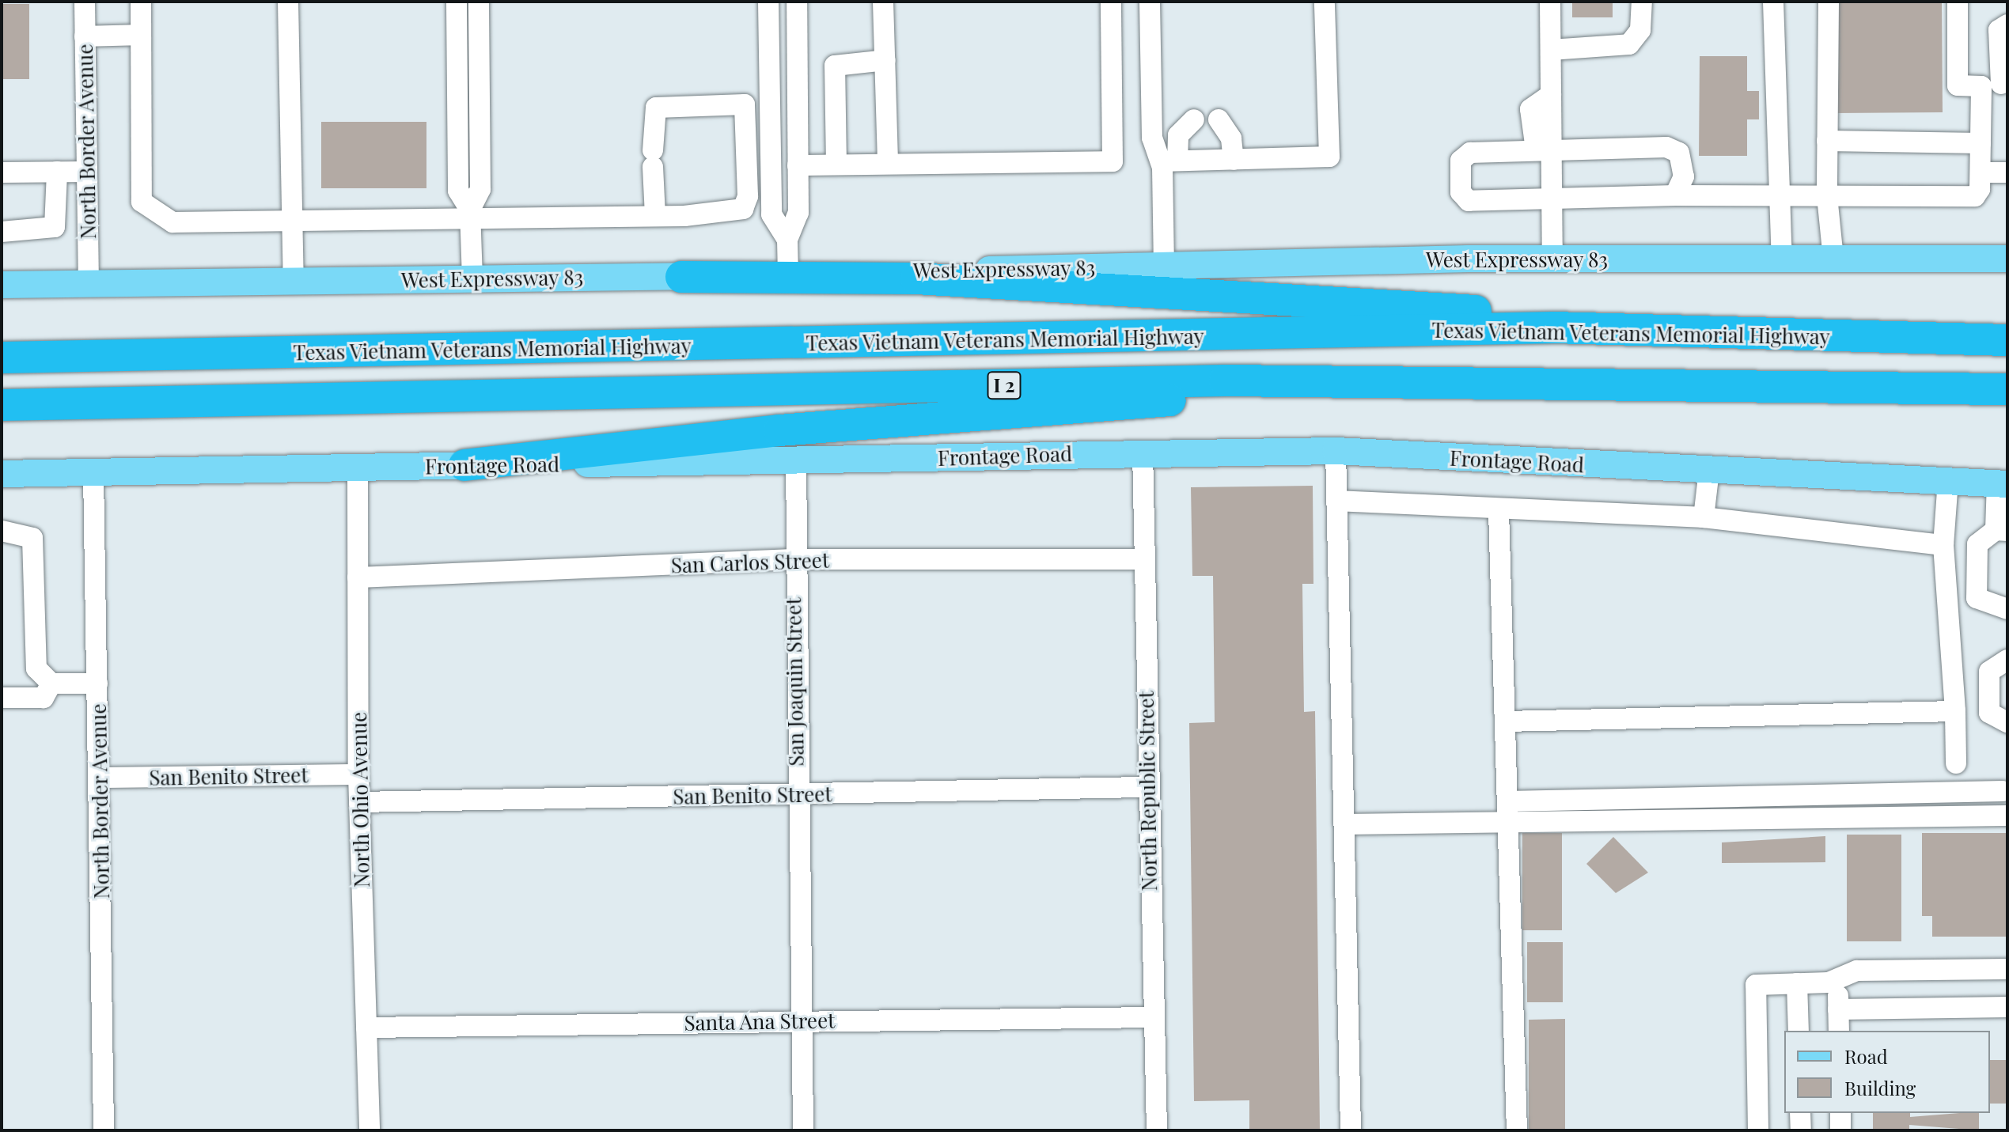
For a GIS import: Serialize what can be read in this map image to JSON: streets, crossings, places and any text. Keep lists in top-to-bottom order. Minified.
{"streets":{"highway":["Texas Vietnam Veterans Memorial Highway","I 2"],"main road":["West Expressway 83","Frontage Road"],"street":["North Border Avenue","San Carlos Street","San Joaquin Street","San Benito Street","North Republic Street","North Ohio Avenue","Santa Ana Street"]},"crossings":[["North Border Avenue","West Expressway 83"],["North Border Avenue","Frontage Road"],["North Border Avenue","San Benito Street"],["Frontage Road","San Joaquin Street"],["Frontage Road","North Republic Street"],["Frontage Road","North Ohio Avenue"],["San Carlos Street","San Joaquin Street"],["San Carlos Street","North Republic Street"],["San Carlos Street","North Ohio Avenue"],["San Joaquin Street","San Benito Street"],["San Joaquin Street","Santa Ana Street"],["San Benito Street","North Republic Street"],["San Benito Street","North Ohio Avenue"],["North Republic Street","Santa Ana Street"],["North Ohio Avenue","Santa Ana Street"]],"legend":["Road","Building"]}
